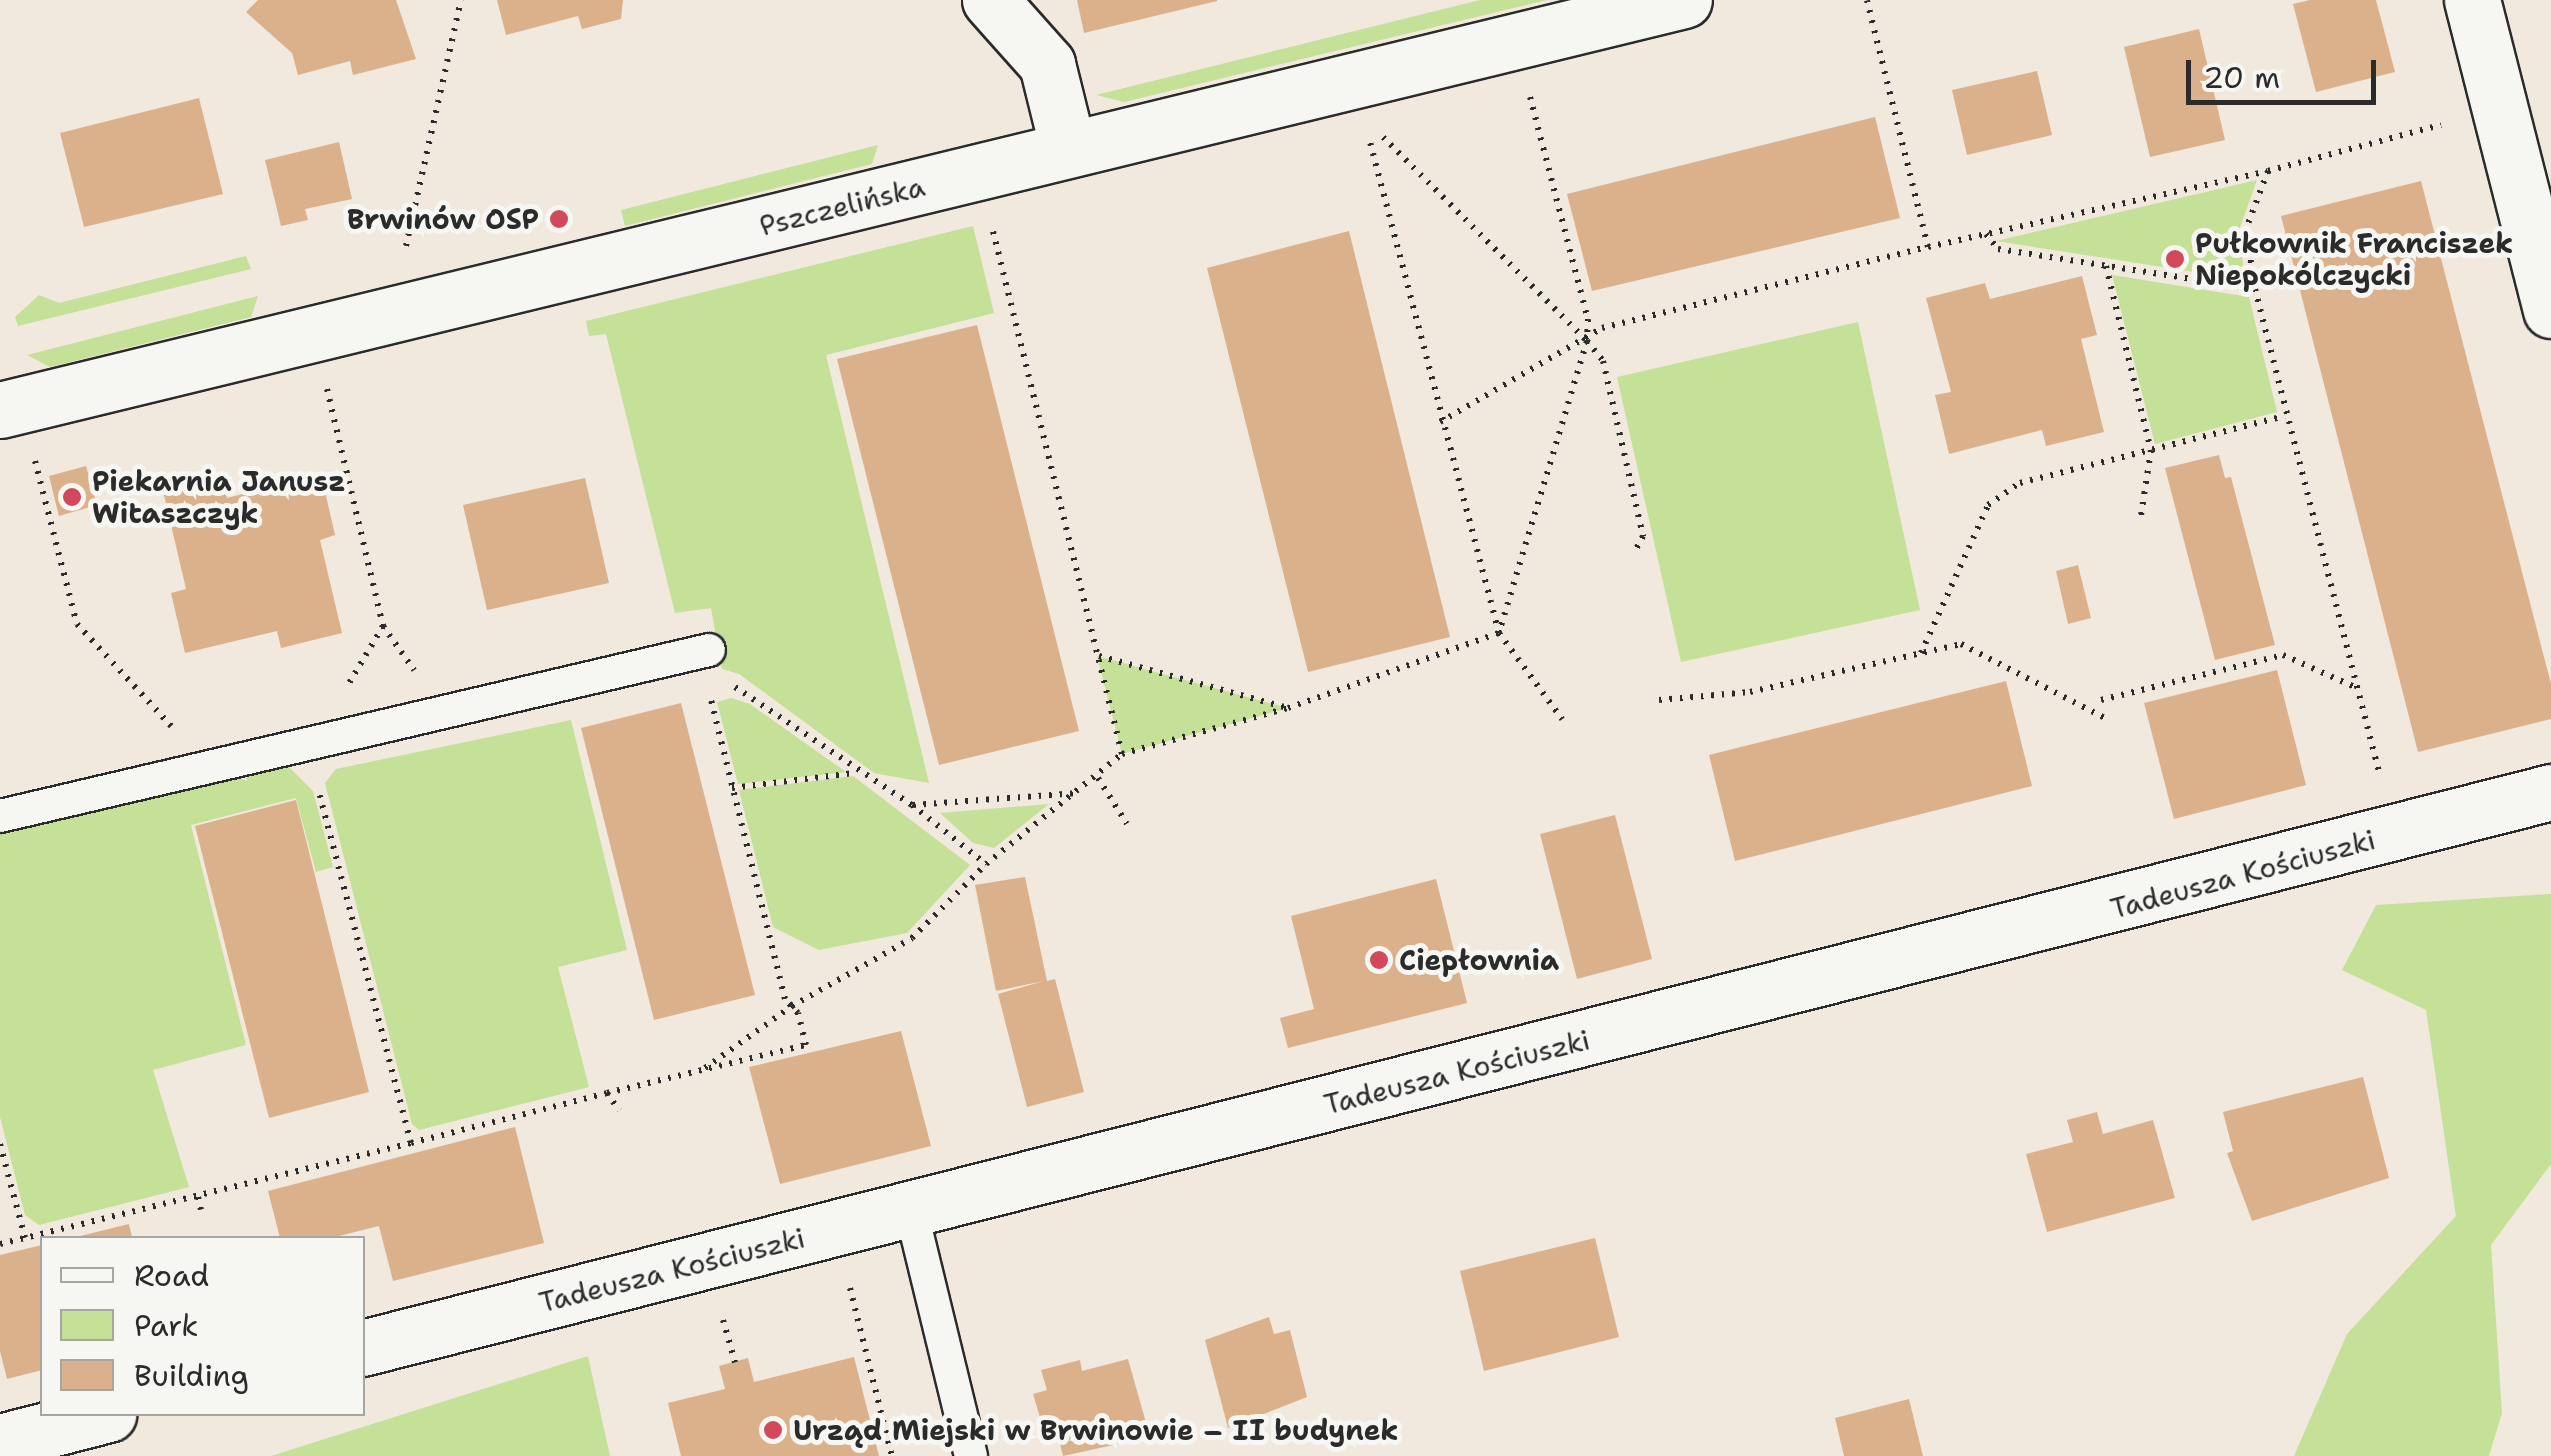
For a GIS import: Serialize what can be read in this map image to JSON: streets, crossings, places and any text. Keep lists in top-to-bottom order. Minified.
{"streets":{"street":["Pszczelińska","Tadeusza Kościuszki"]},"places":["Brwinów OSP","Pułkownik Franciszek Niepokólczycki","Piekarnia Janusz Witaszczyk","Ciepłownia","Urząd Miejski w Brwinowie – II budynek"],"legend":["Road","Park","Building"],"scale_bar":"20 m"}
